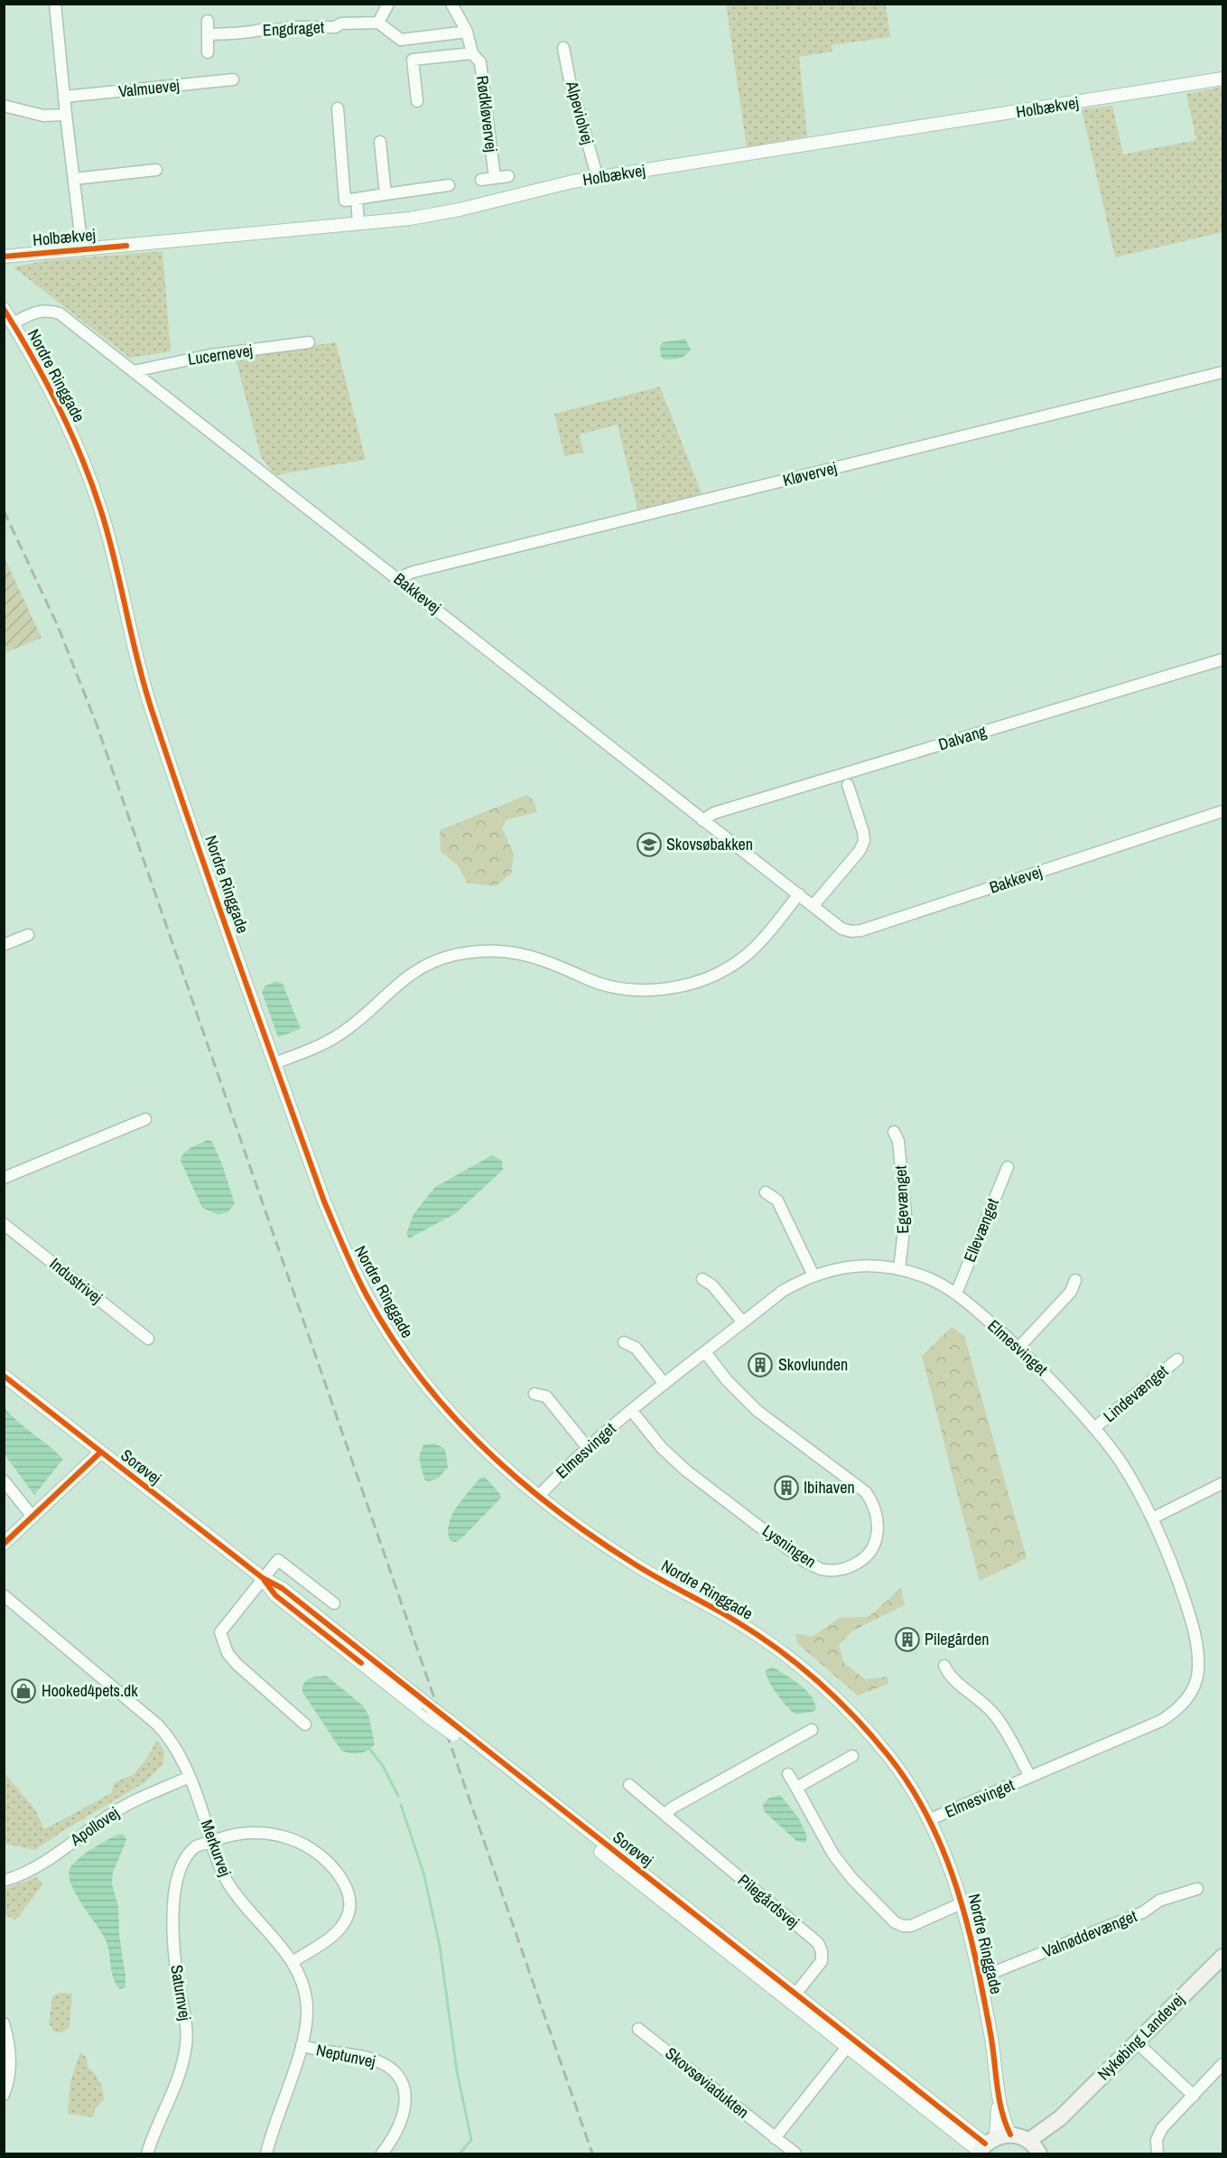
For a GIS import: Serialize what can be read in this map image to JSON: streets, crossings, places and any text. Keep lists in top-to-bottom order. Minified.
{"streets":{"main road":["Nykøbing Landevej"],"street":["Engdraget","Valmuevej","Holbækvej","Alpeviolvej","Rødkløvervej","Lucernevej","Nordre Ringgade","Kløvervej","Bakkevej","Dalvang","Egevænget","Ellevænget","Industrivej","Elmesvinget","Lindevænget","Sorøvej","Lysningen","Apollovej","Merkurvej","Pilegårdsvej","Valnøddevænget","Saturnvej","Neptunvej","Skovsøviadukten"]},"crossings":[["Holbækvej","Alpeviolvej"],["Lucernevej","Bakkevej"],["Nordre Ringgade","Bakkevej"],["Nordre Ringgade","Elmesvinget"],["Nordre Ringgade","Sorøvej"],["Nordre Ringgade","Valnøddevænget"],["Kløvervej","Bakkevej"],["Bakkevej","Dalvang"],["Egevænget","Elmesvinget"],["Ellevænget","Elmesvinget"],["Elmesvinget","Lindevænget"],["Elmesvinget","Lysningen"],["Sorøvej","Pilegårdsvej"],["Apollovej","Merkurvej"],["Merkurvej","Saturnvej"],["Merkurvej","Neptunvej"]],"places":{"school or university":["Skovsøbakken"],"building":["Skovlunden","Ibihaven","Pilegården"],"shop":["Hooked4pets.dk"]}}
